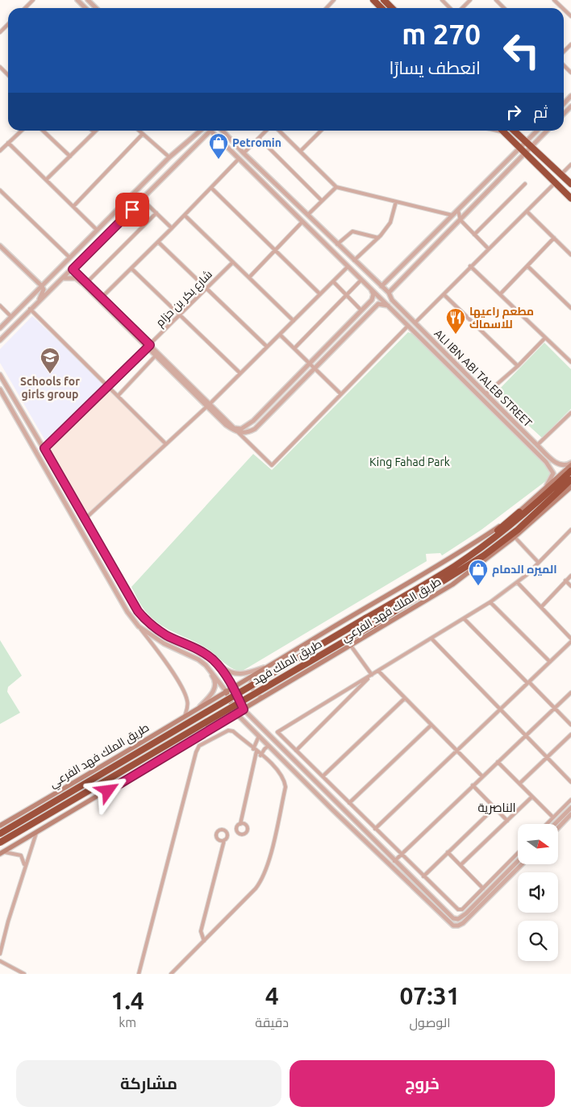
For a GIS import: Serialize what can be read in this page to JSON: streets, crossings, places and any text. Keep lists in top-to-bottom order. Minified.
{"streets":{"highway":["طريق الملك فهد"],"main road":["طريق الملك فهد الفرعي"],"street":["شارع بكر بن حزام","ALI IBN ABI TALEB STREET"]},"districts":["الناصرية"],"parks":["King Fahad Park"],"places":{"shop":["Petromin","الميره الدمام"],"restaurant":["مطعم راعيها للاسماك"],"school or university":["Schools for girls group"]},"north":"right","page":{"turn":["270 m","انعطف يسارًا"],"then":"ثم","eta":["07:31","الوصول","4","دقيقة","1.4","km"],"buttons":["خروج","مشاركة"]}}
